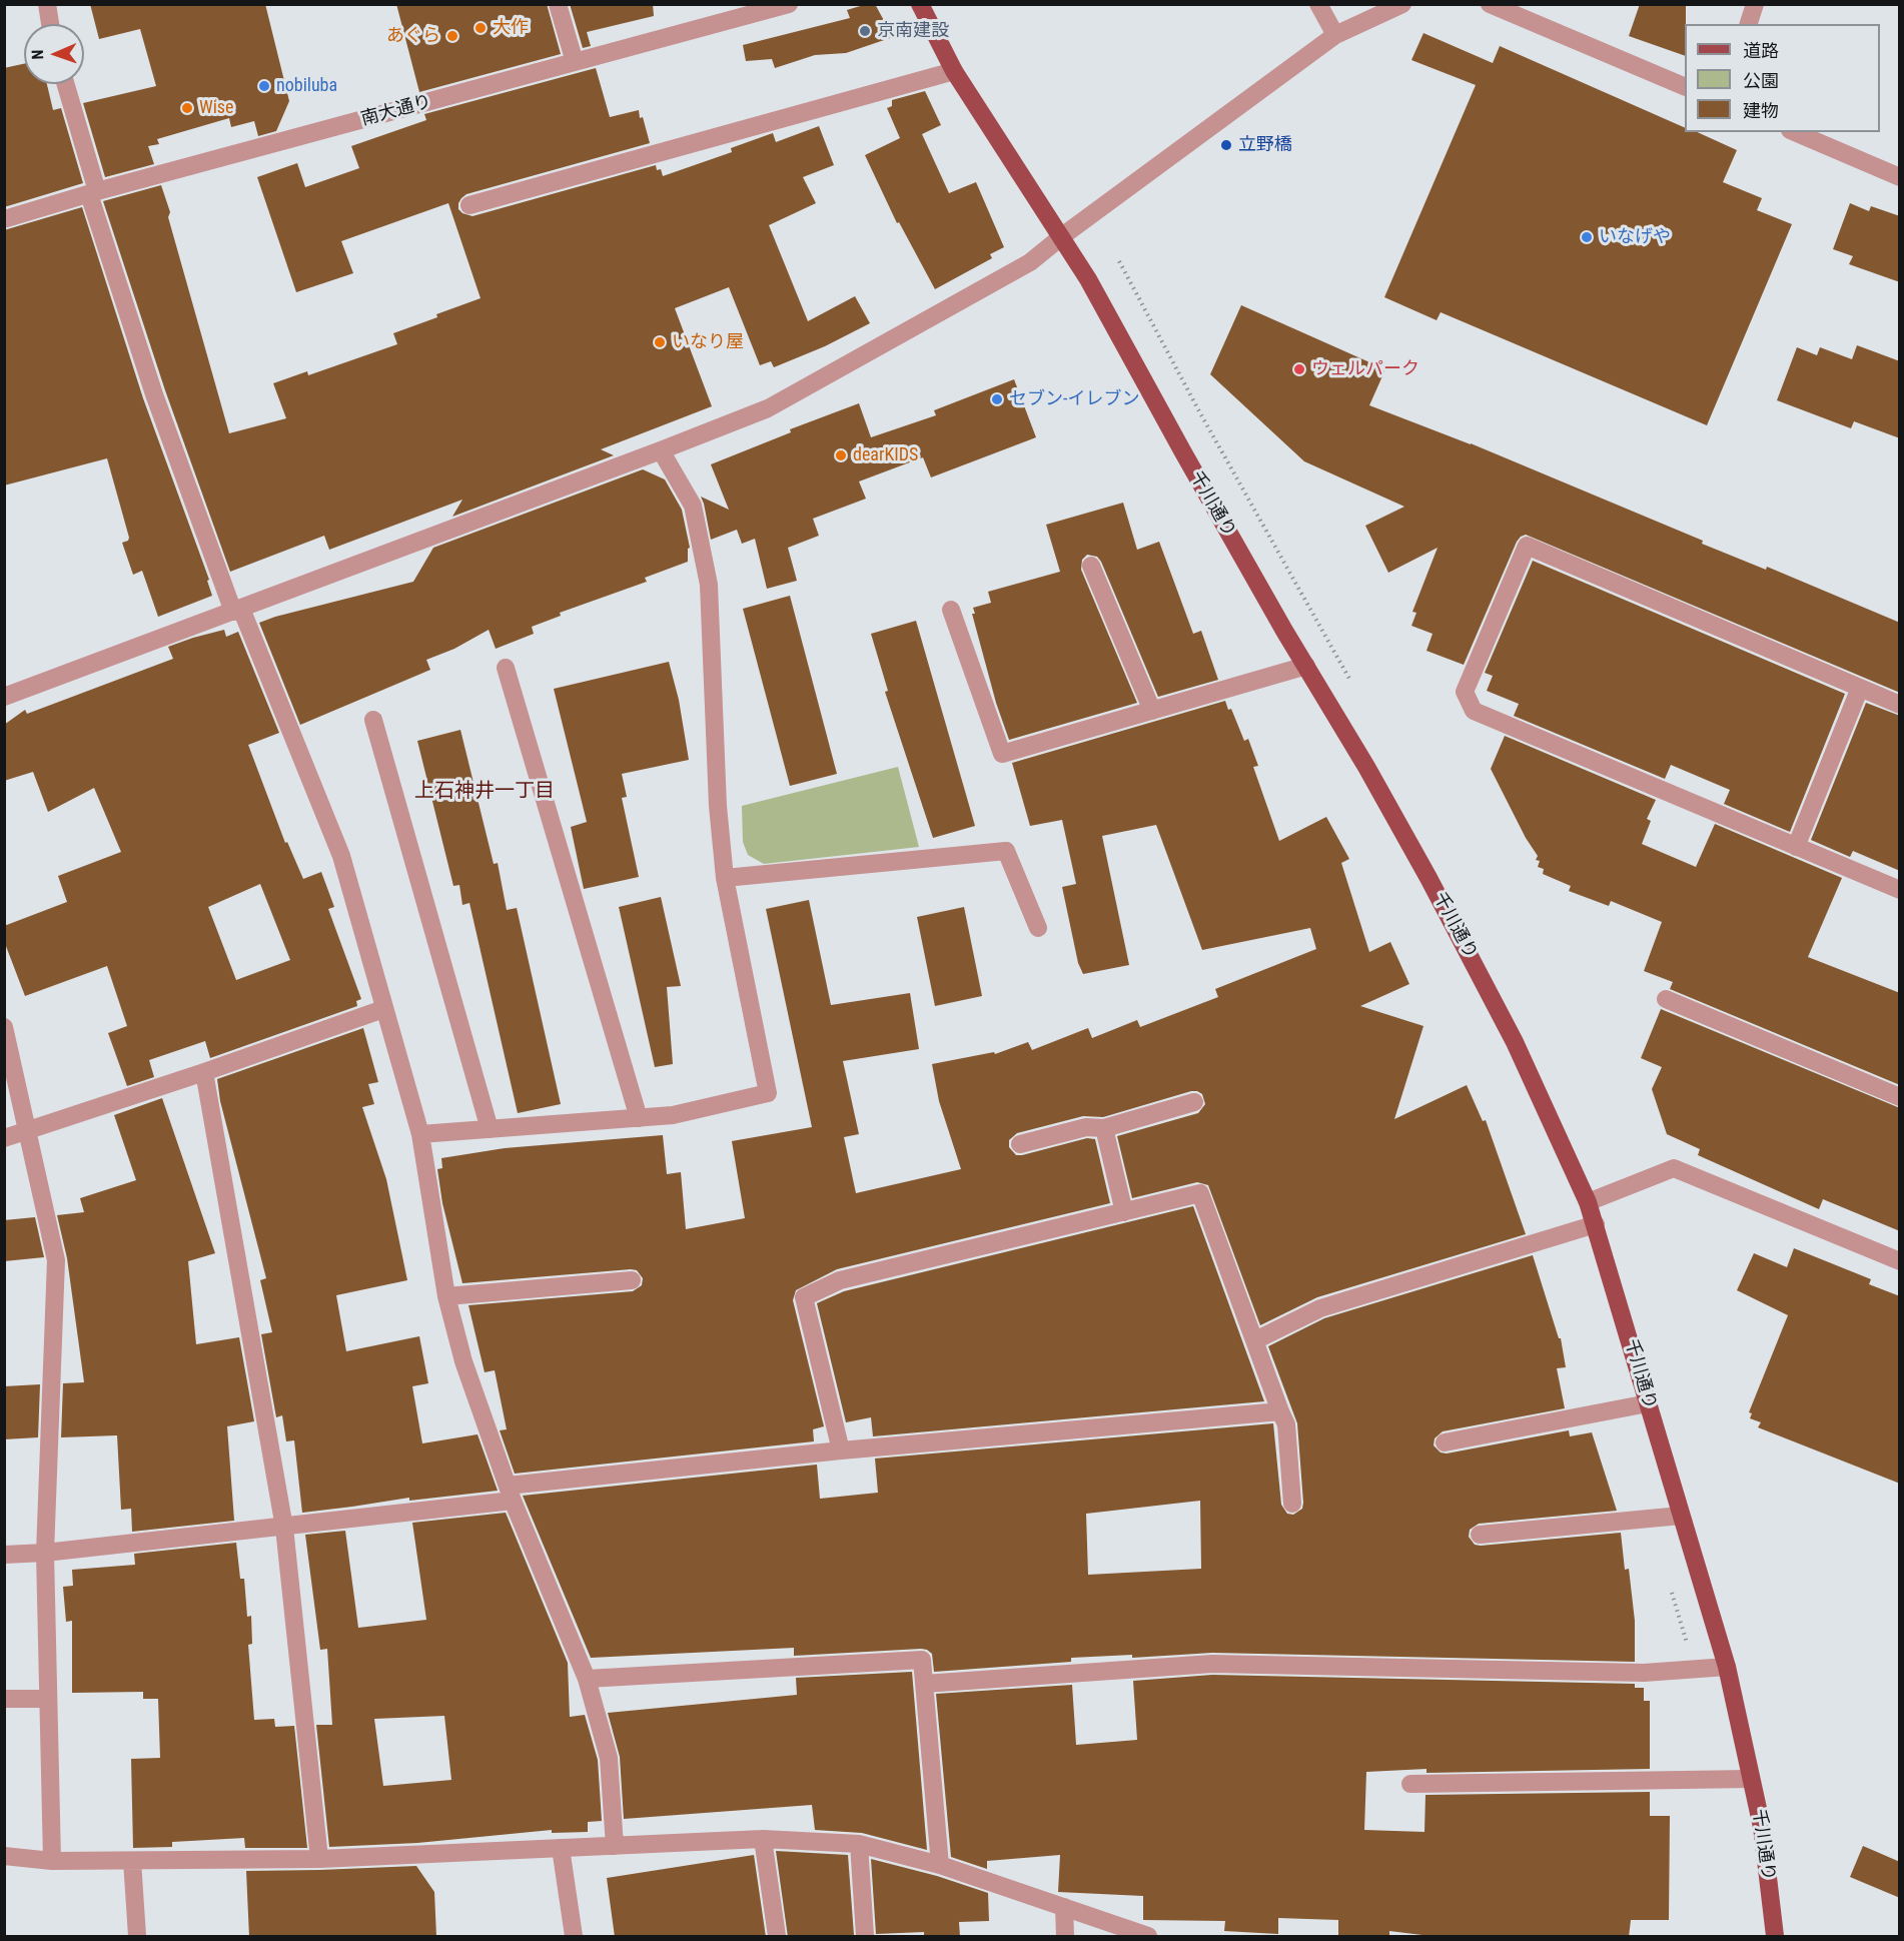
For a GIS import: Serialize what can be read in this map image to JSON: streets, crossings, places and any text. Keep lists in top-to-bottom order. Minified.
{"streets":{"main road":["千川通り"],"street":["南大通り"]},"districts":["上石神井一丁目"],"places":["大作","京南建設","あぐら","nobiluba","Wise","立野橋","いなげや","いなり屋","ウェルパーク","セブン-イレブン","dearKIDS"],"legend":["道路","公園","建物"],"north":"left"}
